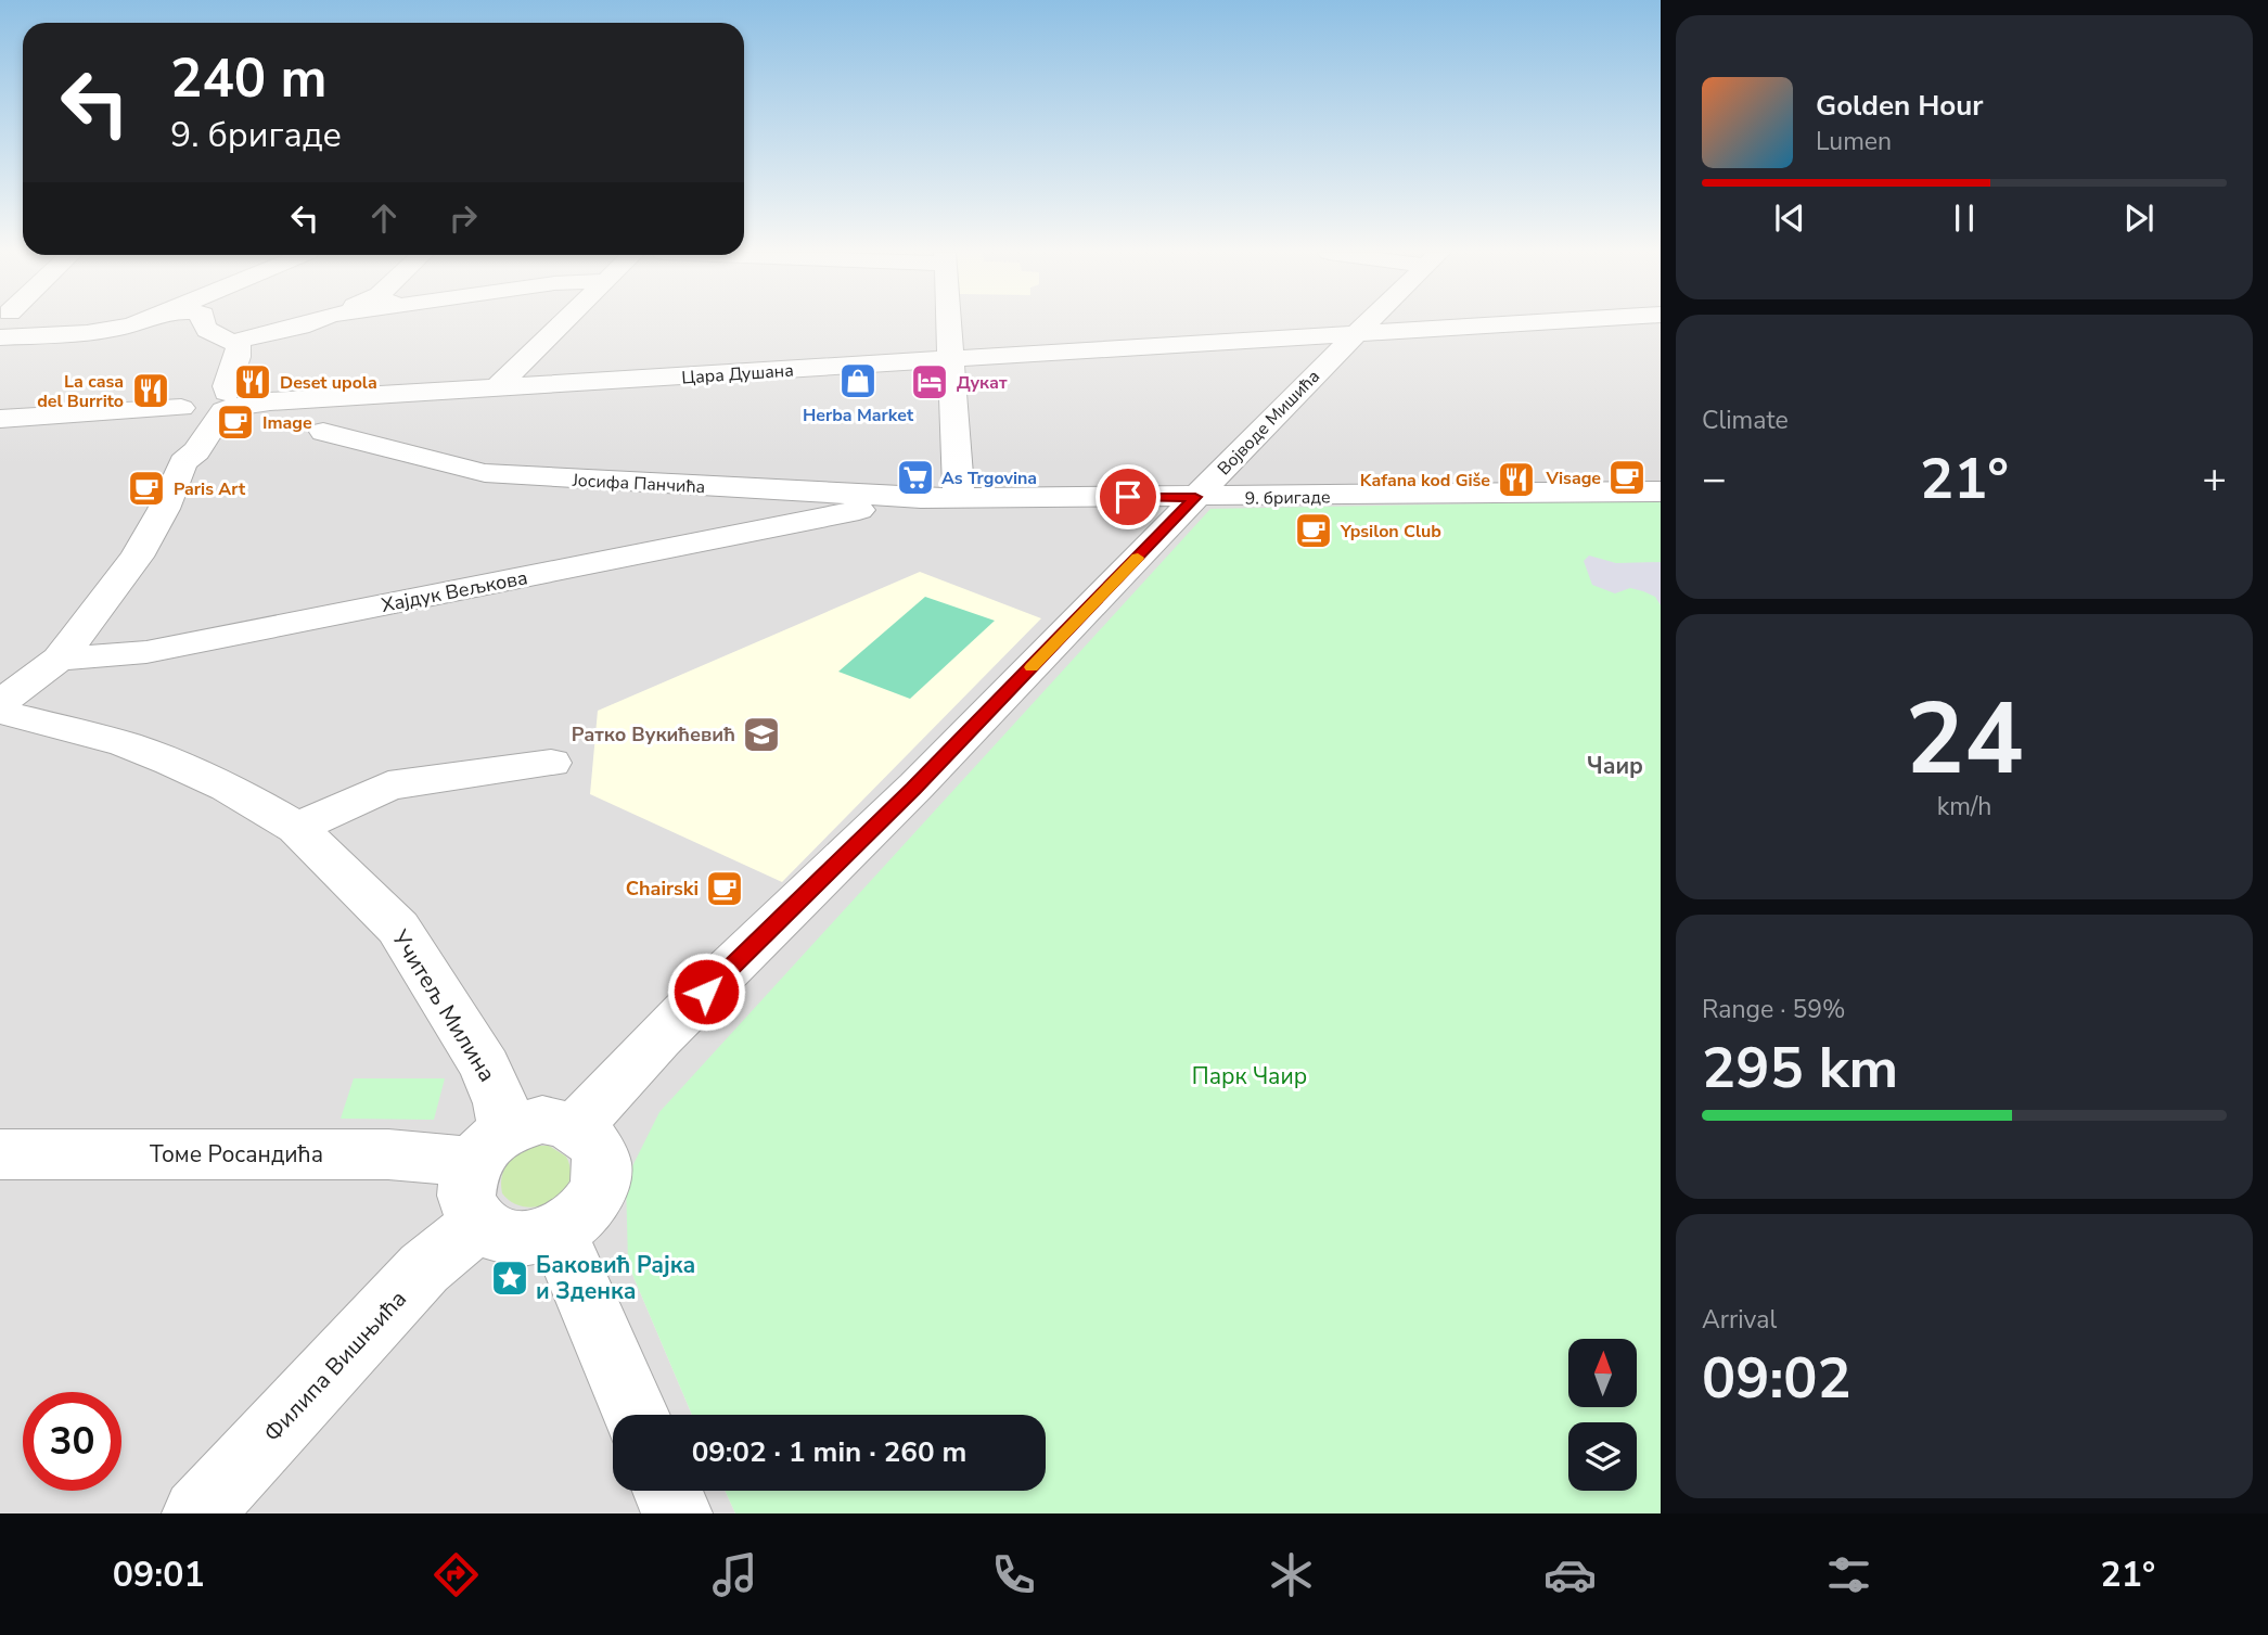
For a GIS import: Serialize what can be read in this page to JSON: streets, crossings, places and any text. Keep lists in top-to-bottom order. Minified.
{"streets":{"street":["Цара Душана","Војводе Мишића","Јосифа Панчића","9. бригаде","Хајдук Вељкова","Учитељ Милина","Томе Росандића","Филипа Вишњића"]},"crossings":[["Цара Душана","Војводе Мишића"],["Војводе Мишића","9. бригаде"],["Војводе Мишића","Учитељ Милина"],["Војводе Мишића","Томе Росандића"],["Војводе Мишића","Филипа Вишњића"],["Јосифа Панчића","Хајдук Вељкова"],["9. бригаде","Хајдук Вељкова"],["Учитељ Милина","Томе Росандића"],["Учитељ Милина","Филипа Вишњића"],["Томе Росандића","Филипа Вишњића"]],"districts":["Чаир"],"parks":["Парк Чаир"],"places":{"shop":["Herba Market"],"restaurant":["Deset upola","La casa del Burrito","Kafana kod Giše"],"hotel":["Дукат"],"cafe":["Image","Visage","Paris Art","Ypsilon Club","Chairski"],"supermarket":["As Trgovina"],"school or university":["Ратко Вукићевић"],"place":["Баковић Рајка и Зденка"]},"north":"top","page":{"turn":["240 m","9. бригаде"],"song":["Golden Hour","Lumen"],"tile":["Climate",["24","km/h"],["Range · 59%","295 km"],["Arrival","09:02"]],"heat":["−","21°","+"],"limit":"30","trip":"09:02 · 1 min · 260 m","tabs":["09:01","21°"]}}
